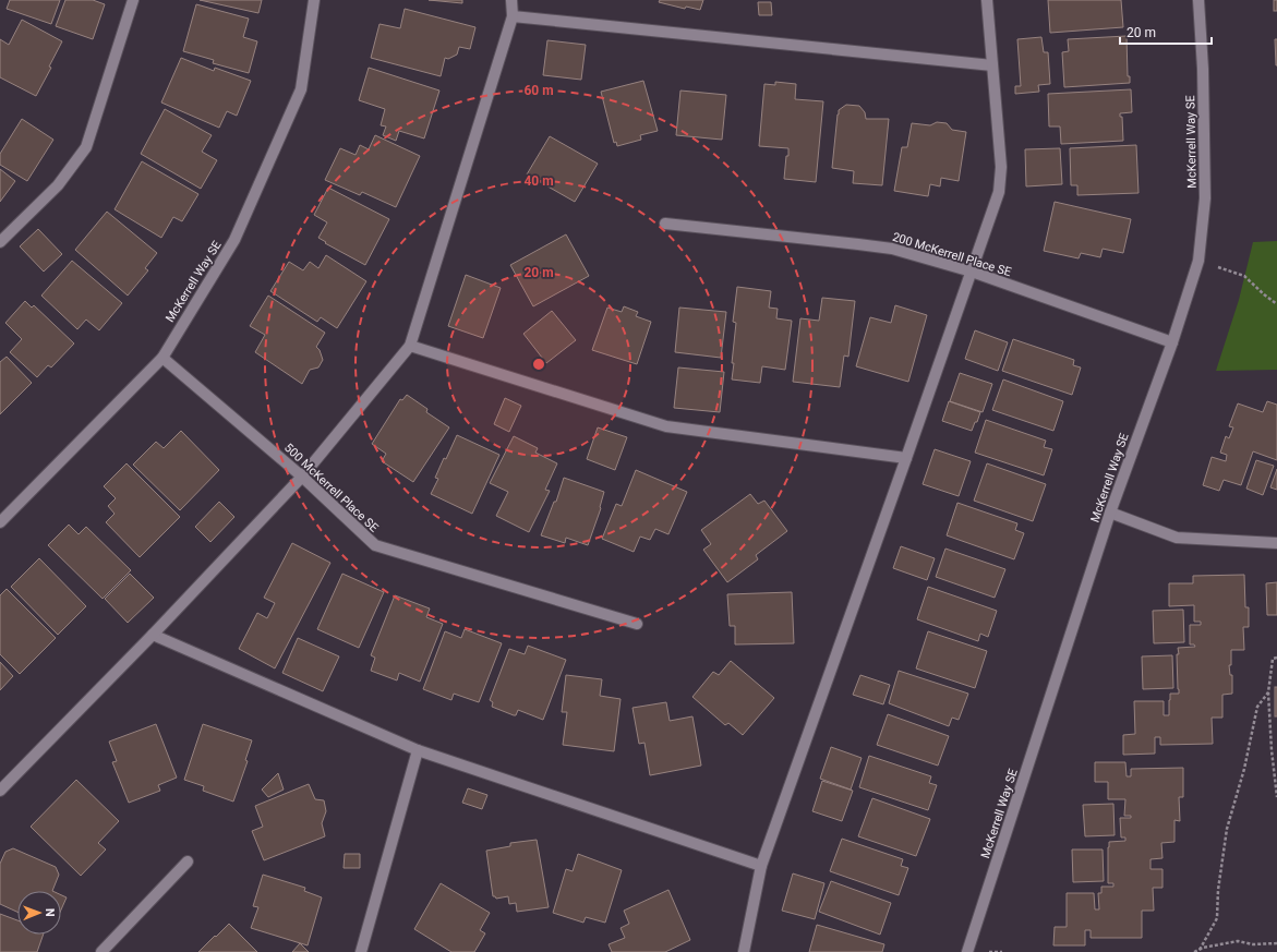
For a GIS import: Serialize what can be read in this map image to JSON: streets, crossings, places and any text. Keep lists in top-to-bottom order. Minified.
{"streets":{"street":["McKerrell Way SE","200 McKerrell Place SE","500 McKerrell Place SE"]},"crossings":[["McKerrell Way SE","200 McKerrell Place SE"],["McKerrell Way SE","500 McKerrell Place SE"]],"scale_bar":"20 m","north":"right","rings":["60 m","40 m","20 m"]}
